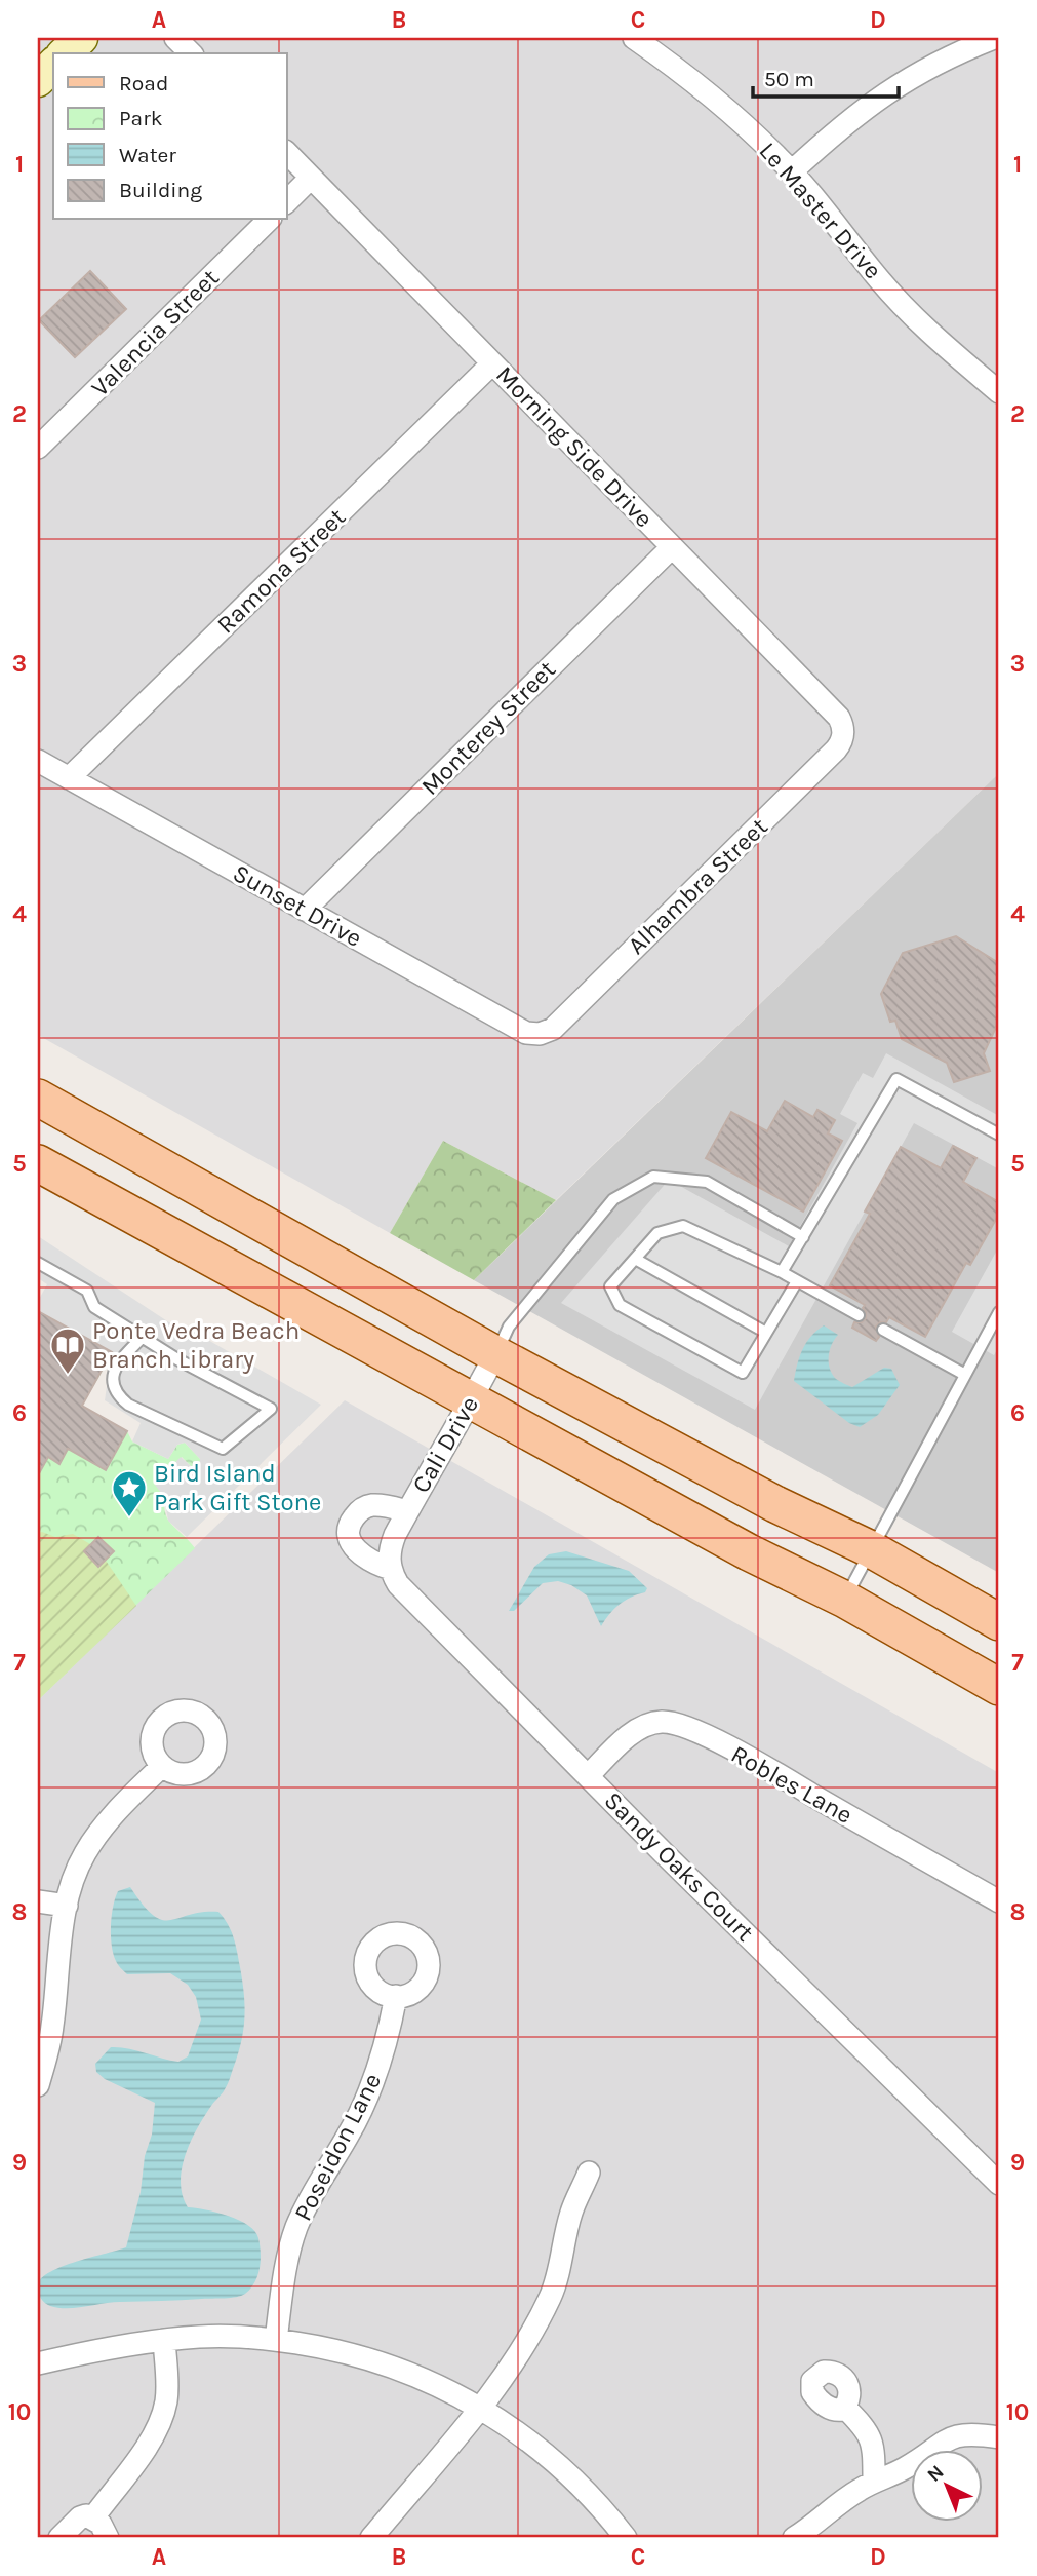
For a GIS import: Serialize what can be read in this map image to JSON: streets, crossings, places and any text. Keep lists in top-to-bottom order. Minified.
{"streets":{"street":["Le Master Drive","Valencia Street","Morning Side Drive","Ramona Street","Monterey Street","Alhambra Street","Sunset Drive","Cali Drive","Robles Lane","Sandy Oaks Court","Poseidon Lane"]},"crossings":[["Morning Side Drive","Ramona Street"],["Morning Side Drive","Monterey Street"],["Morning Side Drive","Alhambra Street"],["Ramona Street","Sunset Drive"],["Monterey Street","Sunset Drive"],["Alhambra Street","Sunset Drive"],["Cali Drive","Sandy Oaks Court"],["Robles Lane","Sandy Oaks Court"]],"places":{"library":["Ponte Vedra Beach Branch Library"],"place":["Bird Island Park Gift Stone"]},"legend":["Road","Park","Water","Building"],"scale_bar":"50 m","north":"top left","grid":{"columns":["A","B","C","D"],"rows":["1","2","3","4","5","6","7","8","9","10"]}}
